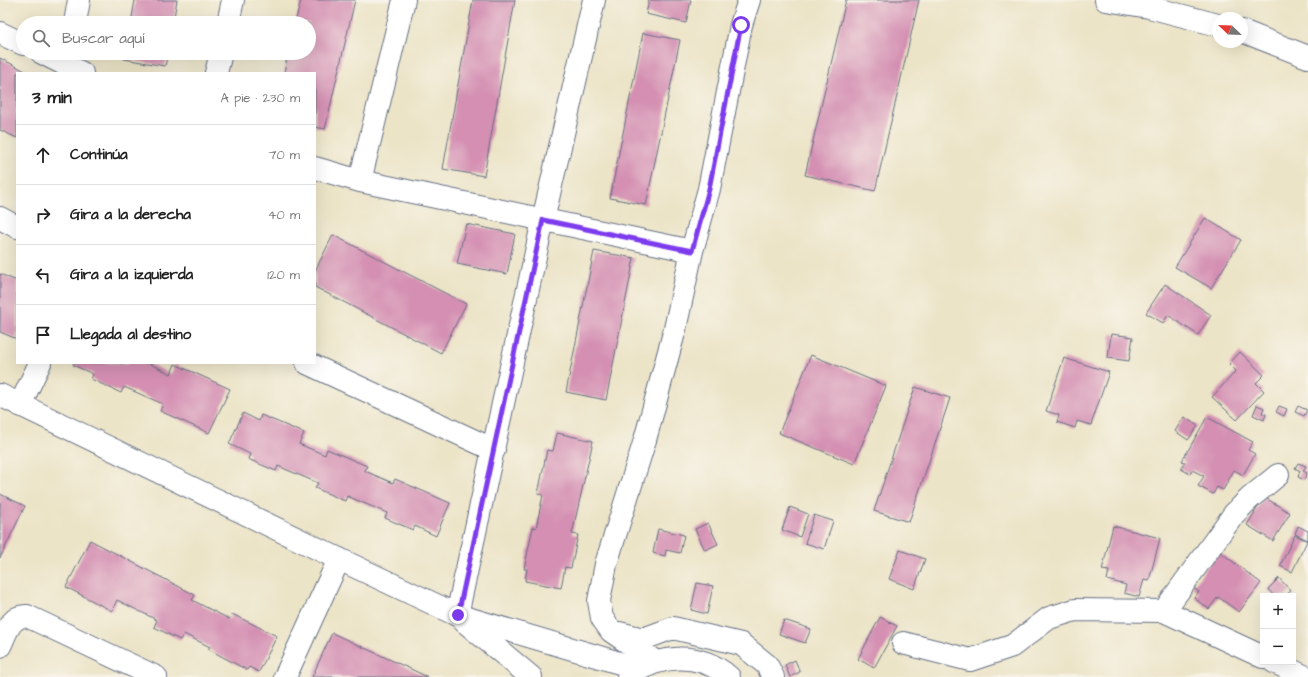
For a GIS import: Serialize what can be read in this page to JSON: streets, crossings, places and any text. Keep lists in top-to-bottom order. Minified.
{"north":"top left","page":{"search":"Buscar aquí","heading":["3 min","A pie · 230 m"],"list":[["Continúa","70 m"],["Gira a la derecha","40 m"],["Gira a la izquierda","120 m"],"Llegada al destino"],"map_buttons":["+","−"]}}
